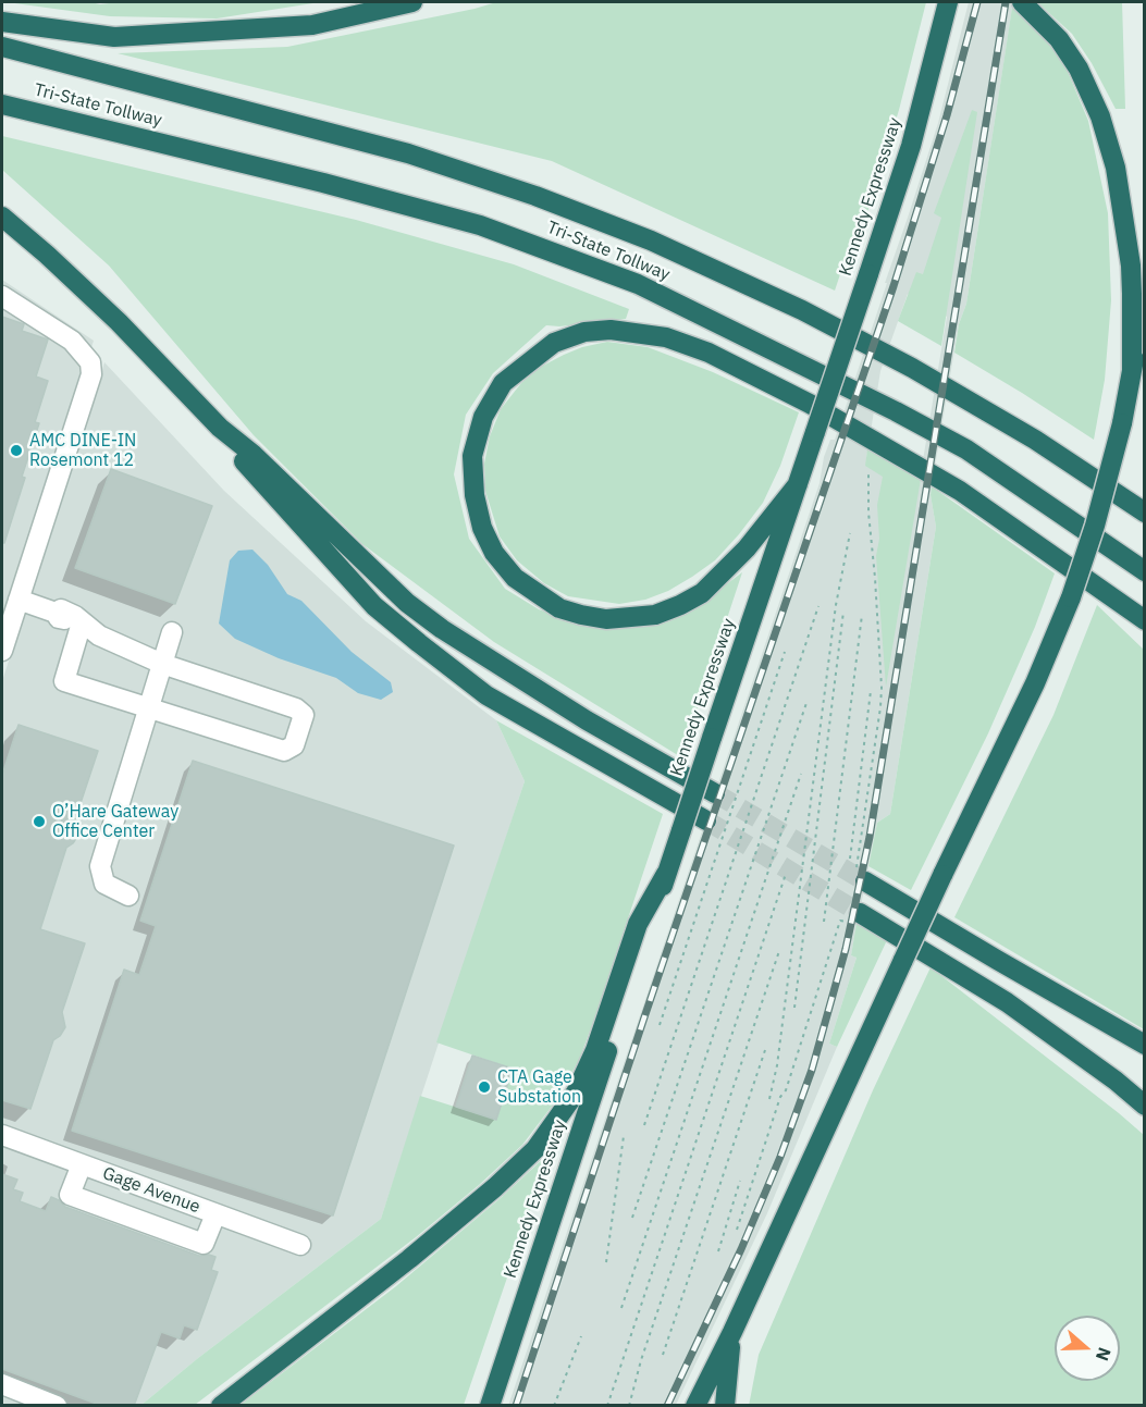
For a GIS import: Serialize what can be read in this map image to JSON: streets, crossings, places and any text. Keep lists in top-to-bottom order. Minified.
{"streets":{"highway":["Tri-State Tollway","Kennedy Expressway"],"street":["Gage Avenue"]},"places":["AMC DINE-IN Rosemont 12","O’Hare Gateway Office Center","CTA Gage Substation"],"north":"right"}
